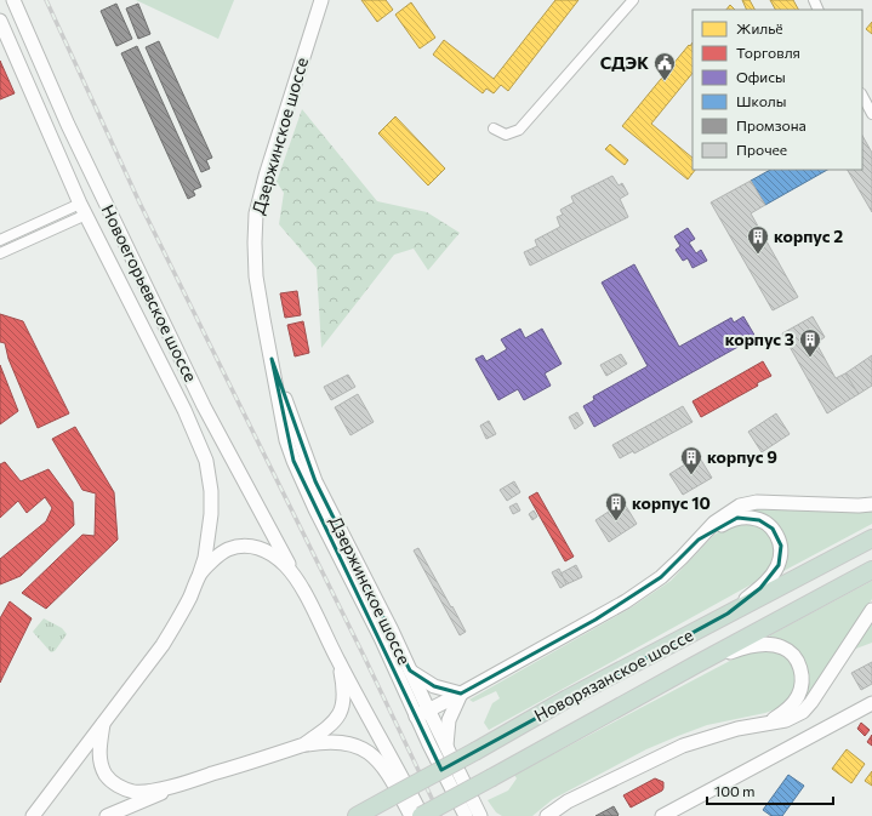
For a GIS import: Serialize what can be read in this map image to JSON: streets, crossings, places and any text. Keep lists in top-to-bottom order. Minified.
{"streets":{"highway":["Новорязанское шоссе"],"main road":["Дзержинское шоссе","Новоегорьевское шоссе"]},"places":{"public building":["СДЭК"],"building":["корпус 2","корпус 3","корпус 9","корпус 10"]},"legend":["Жильё","Торговля","Офисы","Школы","Промзона","Прочее"],"scale_bar":"100 m"}
